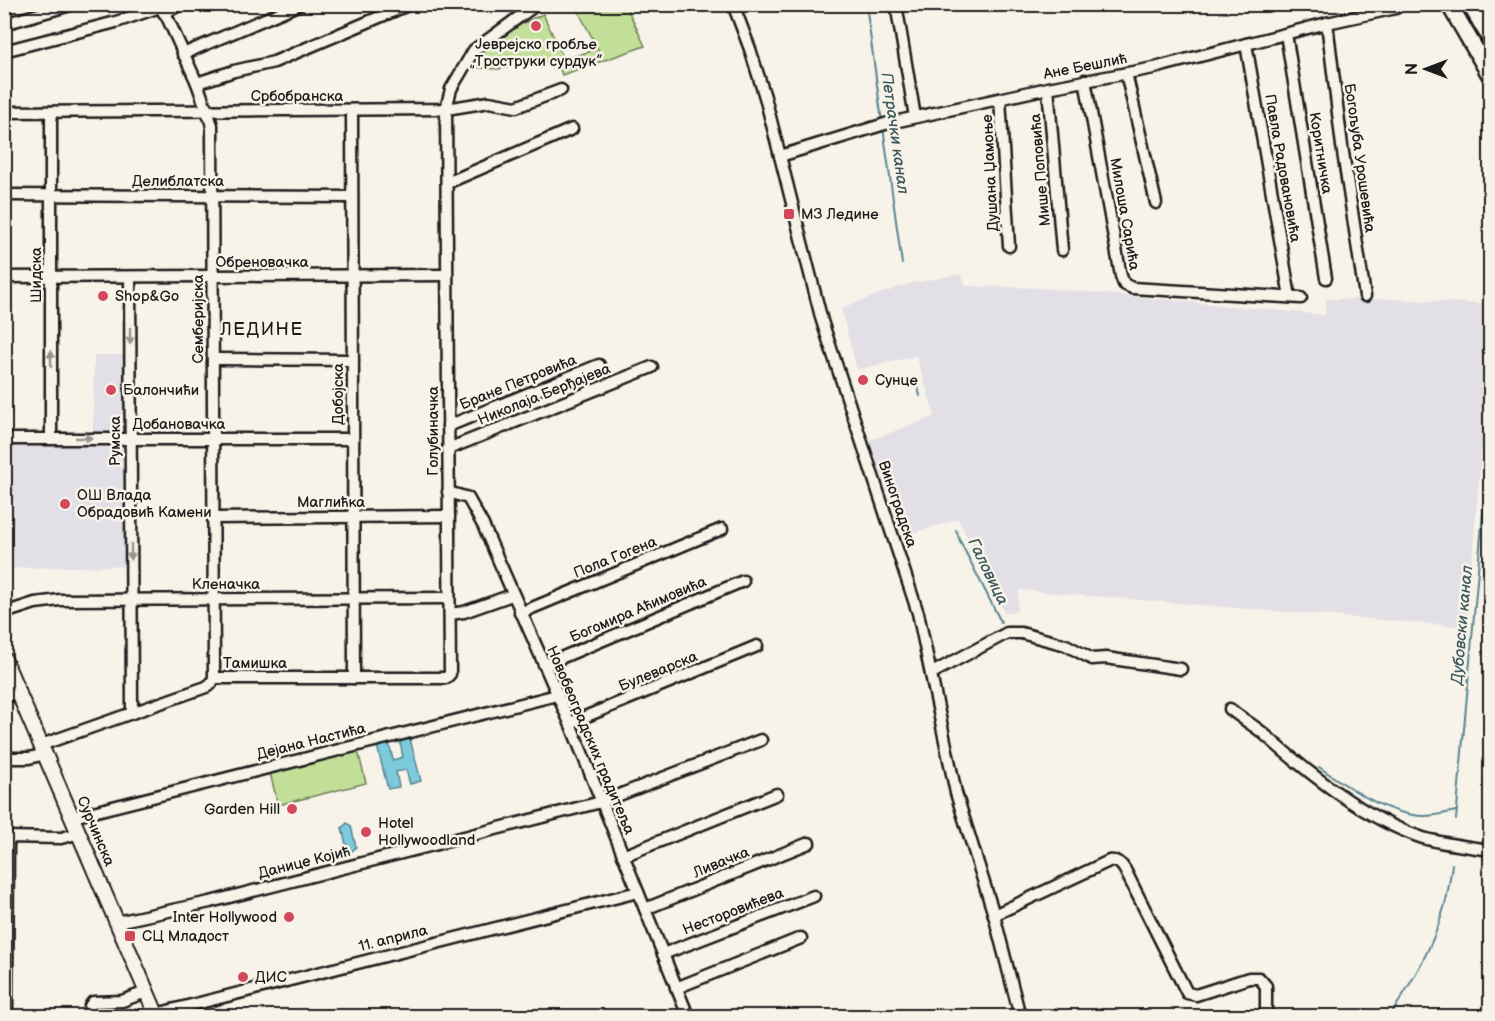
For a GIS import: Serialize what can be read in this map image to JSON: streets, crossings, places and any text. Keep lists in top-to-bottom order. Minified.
{"streets":{"main road":["Сурчинска"],"street":["Ане Бешлић","Србобранска","Коритничка","Богољуба Урошевића","Павла Радовановића","Мише Поповића","Душана Џамоње","Делиблатска","Милоша Сарића","Обреновачка","Шидска","Семберијска","Бране Петровића","Добојска","Николаја Берђајева","Добановачка","Голубиначка","Румска","Маглићка","Виноградска","Пола Гогена","Кленачка","Богомира Аћимовића","Тамишка","Булеварска","Новобеоградских градитеља","Дејана Настића","Данице Којић","Ливачка","Несторовићева","11. априла"]},"crossings":[["Ане Бешлић","Коритничка"],["Ане Бешлић","Богољуба Урошевића"],["Ане Бешлић","Павла Радовановића"],["Ане Бешлић","Мише Поповића"],["Ане Бешлић","Душана Џамоње"],["Ане Бешлић","Милоша Сарића"],["Ане Бешлић","Виноградска"],["Србобранска","Шидска"],["Србобранска","Семберијска"],["Србобранска","Добојска"],["Србобранска","Голубиначка"],["Павла Радовановића","Милоша Сарића"],["Делиблатска","Шидска"],["Делиблатска","Семберијска"],["Делиблатска","Добојска"],["Обреновачка","Шидска"],["Обреновачка","Семберијска"],["Обреновачка","Добојска"],["Обреновачка","Голубиначка"],["Обреновачка","Румска"],["Шидска","Добановачка"],["Семберијска","Добановачка"],["Семберијска","Маглићка"],["Семберијска","Кленачка"],["Семберијска","Тамишка"],["Бране Петровића","Голубиначка"],["Добојска","Добановачка"],["Добојска","Маглићка"],["Добојска","Кленачка"],["Добојска","Тамишка"],["Николаја Берђајева","Голубиначка"],["Добановачка","Румска"],["Голубиначка","Маглићка"],["Голубиначка","Кленачка"],["Голубиначка","Тамишка"],["Голубиначка","Новобеоградских градитеља"],["Румска","Кленачка"],["Румска","Тамишка"],["Пола Гогена","Новобеоградских градитеља"],["Богомира Аћимовића","Новобеоградских градитеља"],["Тамишка","Сурчинска"],["Булеварска","Новобеоградских градитеља"],["Новобеоградских градитеља","Дејана Настића"],["Новобеоградских градитеља","Данице Којић"],["Новобеоградских градитеља","Ливачка"],["Новобеоградских градитеља","Несторовићева"],["Новобеоградских градитеља","11. априла"],["Дејана Настића","Сурчинска"],["Сурчинска","Данице Којић"],["Сурчинска","11. априла"]],"one_way":["Шидска","Румска"],"districts":["ЛЕДИНЕ"],"water":["Петрачки канал","Галовица","Дубовски канал"],"places":{"other":["Јеврејско гробље „Троструки сурдук”","Shop&Go","Сунце","Балончићи","ОШ Влада Обрадовић Камени","Garden Hill","Hotel Hollywoodland","Inter Hollywood","ДИС"],"transit":["МЗ Ледине","СЦ Младост"]},"north":"left"}
